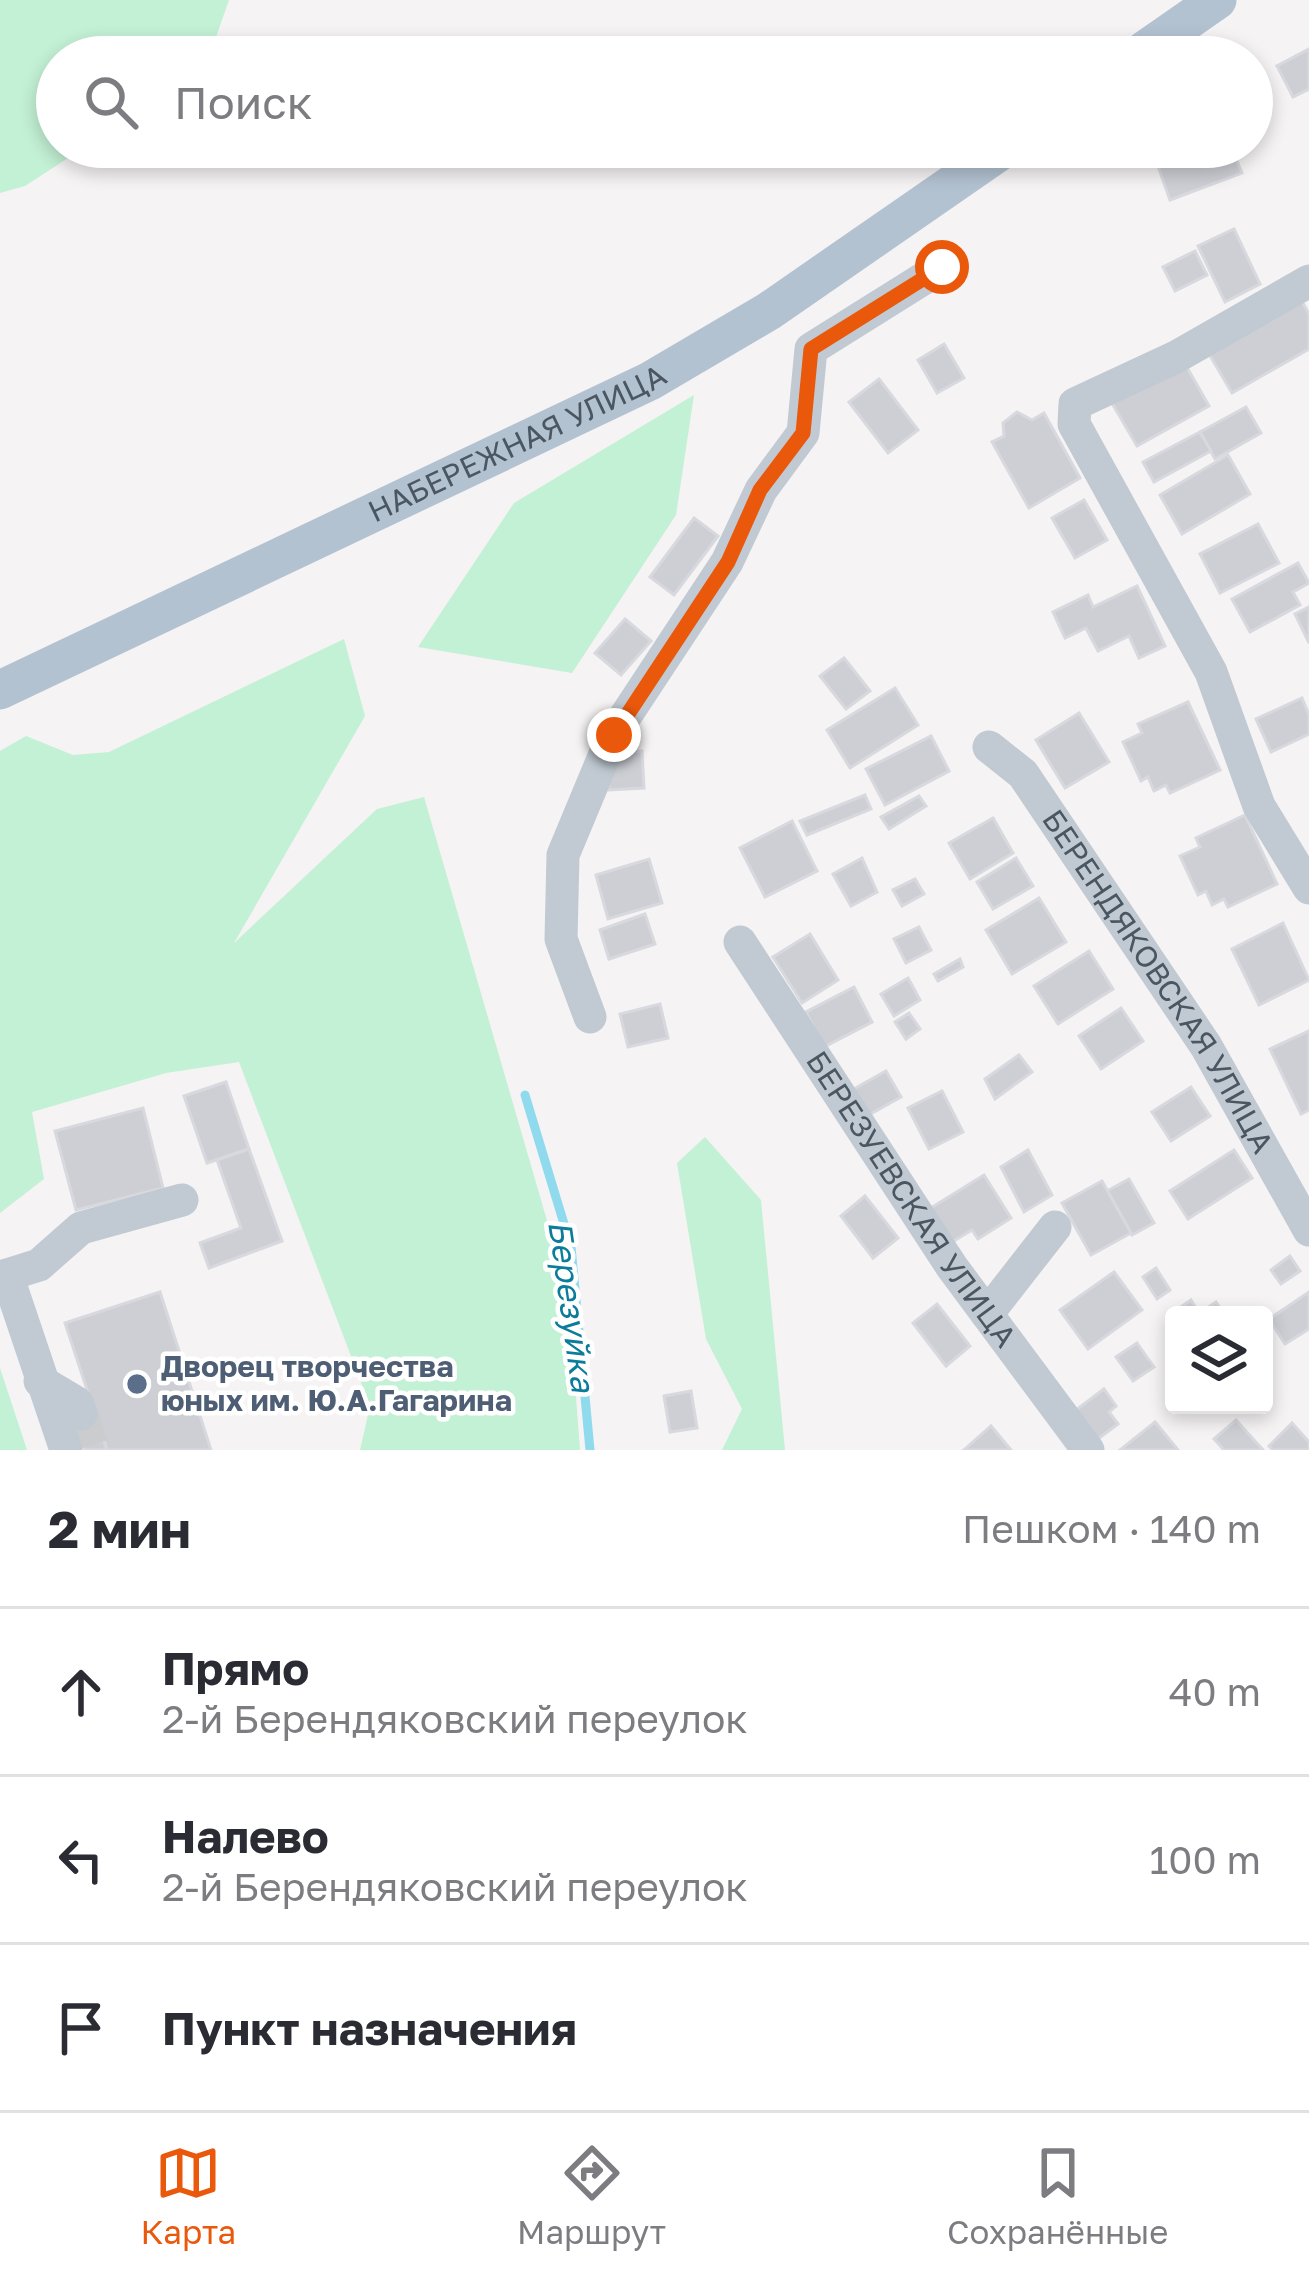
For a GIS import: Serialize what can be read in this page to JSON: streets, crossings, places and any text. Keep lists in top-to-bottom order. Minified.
{"streets":{"main road":["НАБЕРЕЖНАЯ УЛИЦА"],"street":["БЕРЕНДЯКОВСКАЯ УЛИЦА","БЕРЕЗУЕВСКАЯ УЛИЦА"]},"water":["Березуйка"],"places":["Дворец творчества юных им. Ю.А.Гагарина"],"page":{"search":"Поиск","heading":["2 мин","Пешком · 140 m"],"list":[["Прямо","2-й Берендяковский переулок","40 m"],["Налево","2-й Берендяковский переулок","100 m"],"Пункт назначения"],"nav":["Карта","Маршрут","Сохранённые"]}}
